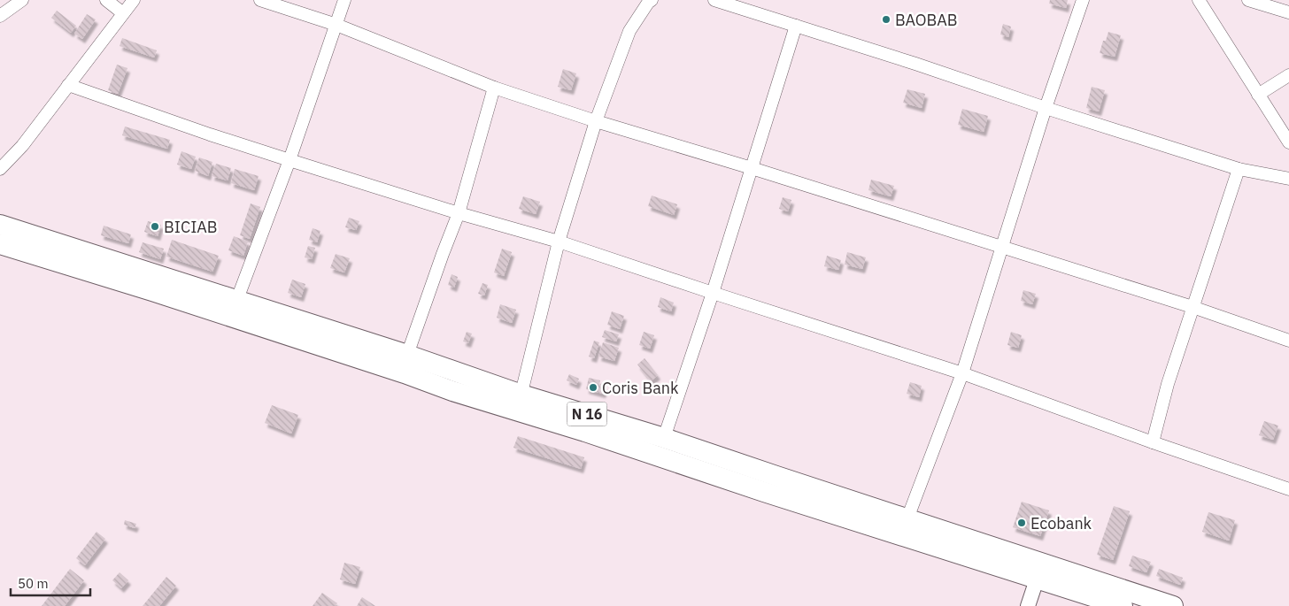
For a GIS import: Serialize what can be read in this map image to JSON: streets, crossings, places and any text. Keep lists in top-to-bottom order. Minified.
{"streets":{"highway":["N 16"]},"places":["BAOBAB","BICIAB","Coris Bank","Ecobank"],"scale_bar":"50 m"}
